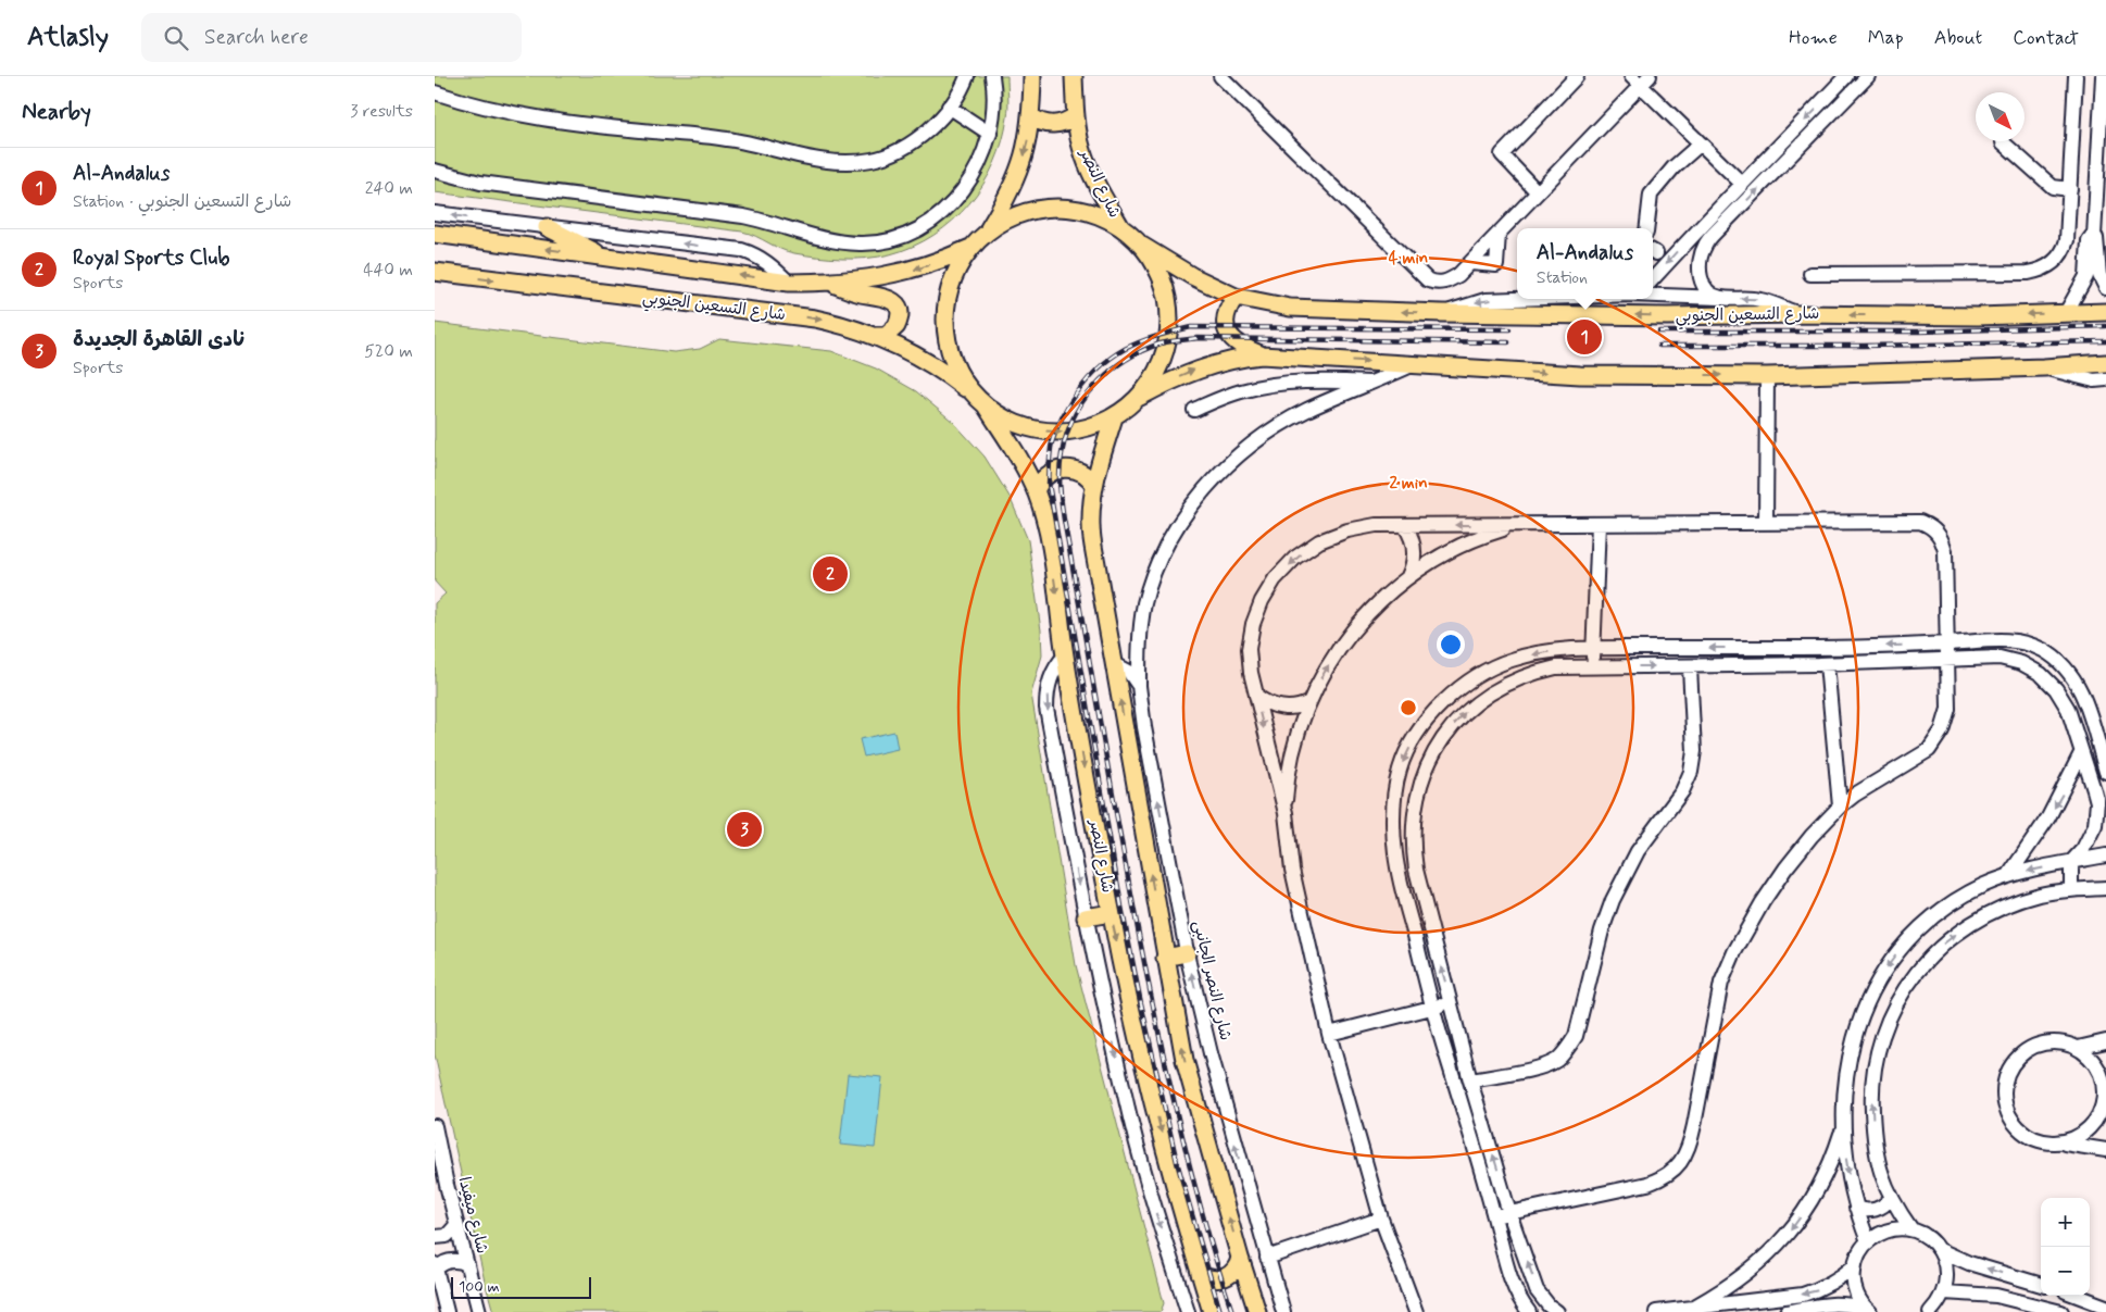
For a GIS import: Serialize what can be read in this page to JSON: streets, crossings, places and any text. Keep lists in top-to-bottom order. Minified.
{"streets":{"main road":["شارع النصر","شارع التسعين الجنوبي"],"street":["شارع النصر الجانبى","شارع ميفيدا"]},"scale_bar":"100 m","north":"bottom right","page":{"header":"Atlasly","search":"Search here","nav":["Home","Map","About","Contact"],"heading":["Nearby","3 results"],"list":[{"mark":"1","name":"Al-Andalus","note":"Station · شارع التسعين الجنوبي","value":"240 m"},{"mark":"2","name":"Royal Sports Club","note":"Sports","value":"440 m"},{"mark":"3","name":"نادى القاهرة الجديدة","note":"Sports","value":"520 m"}],"popup":["Al-Andalus","Station"],"pins":["1","2","3"],"map_buttons":["+","−"],"scale":"100 m"},"rings":["4 min","2 min"]}
